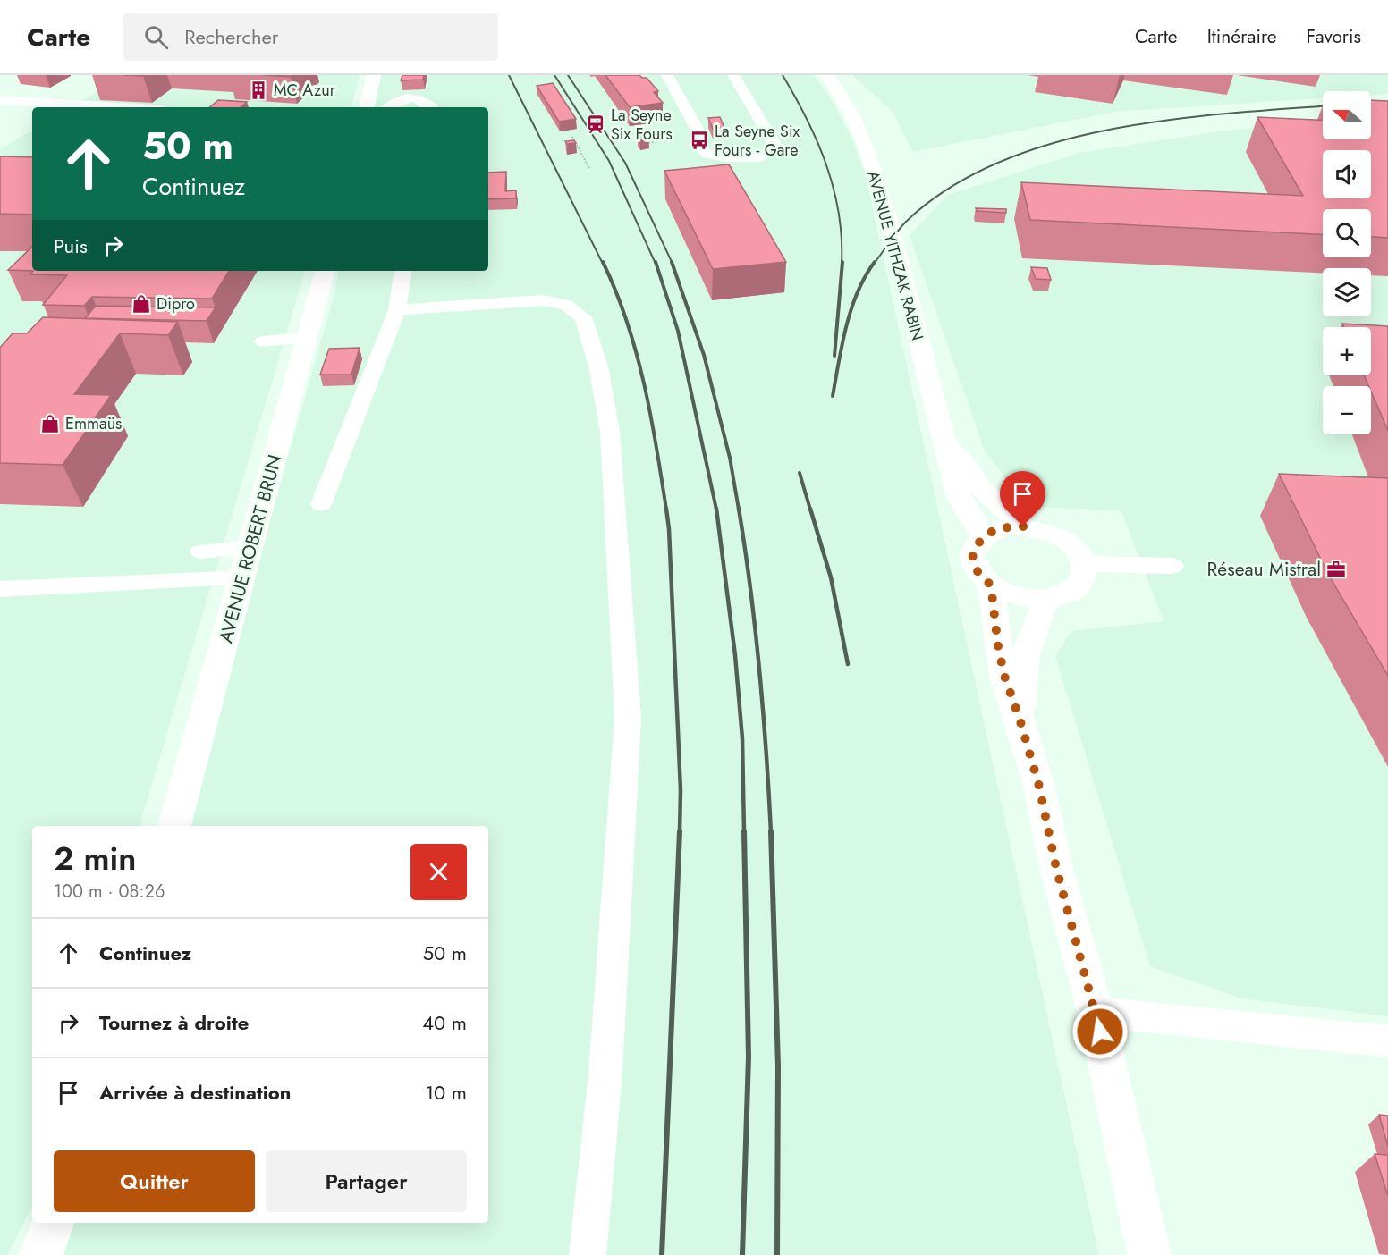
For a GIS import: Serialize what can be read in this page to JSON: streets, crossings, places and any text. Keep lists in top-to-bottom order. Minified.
{"streets":{"main road":["AVENUE YITHZAK RABIN","AVENUE ROBERT BRUN"]},"places":{"building":["MC Azur"],"station":["La Seyne Six Fours"],"bus stop":["La Seyne Six Fours - Gare"],"shop":["Dipro","Emmaüs"],"office":["Réseau Mistral"]},"north":"left","page":{"header":"Carte","search":"Rechercher","nav":["Carte","Itinéraire","Favoris"],"map_buttons":["+","−"],"turn":["50 m","Continuez"],"then":"Puis","heading":["2 min","100 m · 08:26"],"list":[{"name":"Continuez","value":"50 m"},{"name":"Tournez à droite","value":"40 m"},{"name":"Arrivée à destination","value":"10 m"}],"buttons":["Quitter","Partager"]}}
